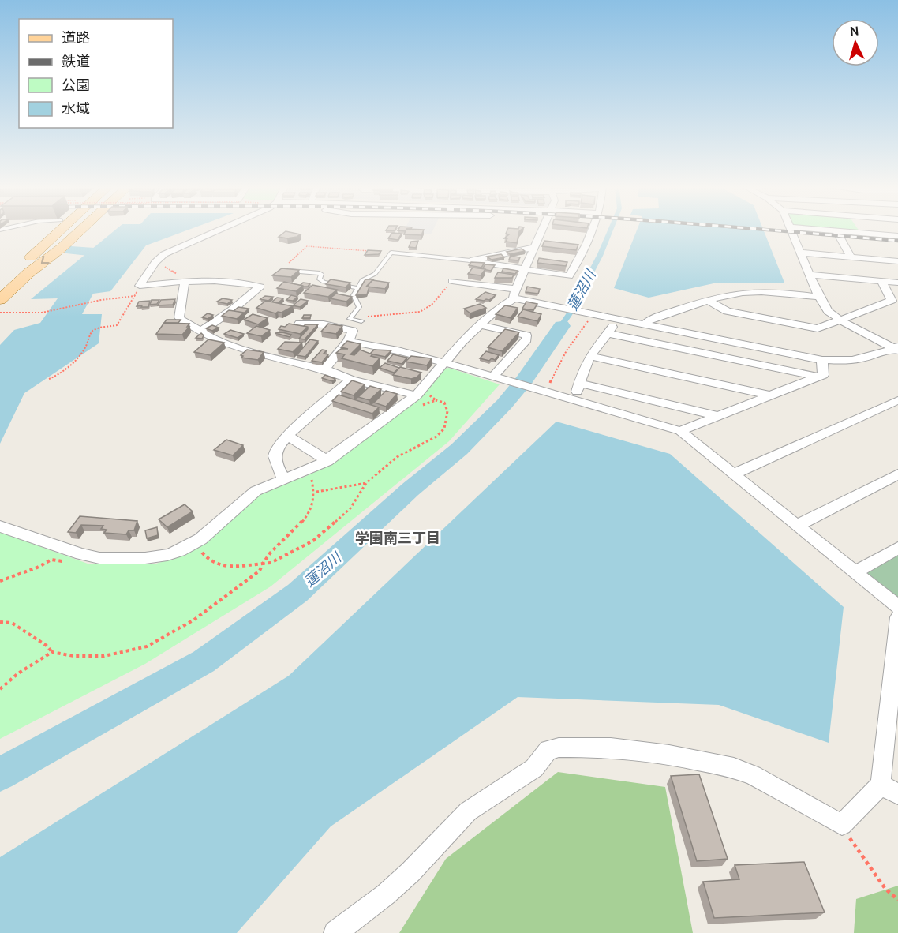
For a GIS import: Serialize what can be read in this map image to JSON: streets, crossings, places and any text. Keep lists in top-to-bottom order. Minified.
{"districts":["学園南三丁目"],"water":["蓮沼川"],"legend":["道路","鉄道","公園","水域"],"north":"top"}
